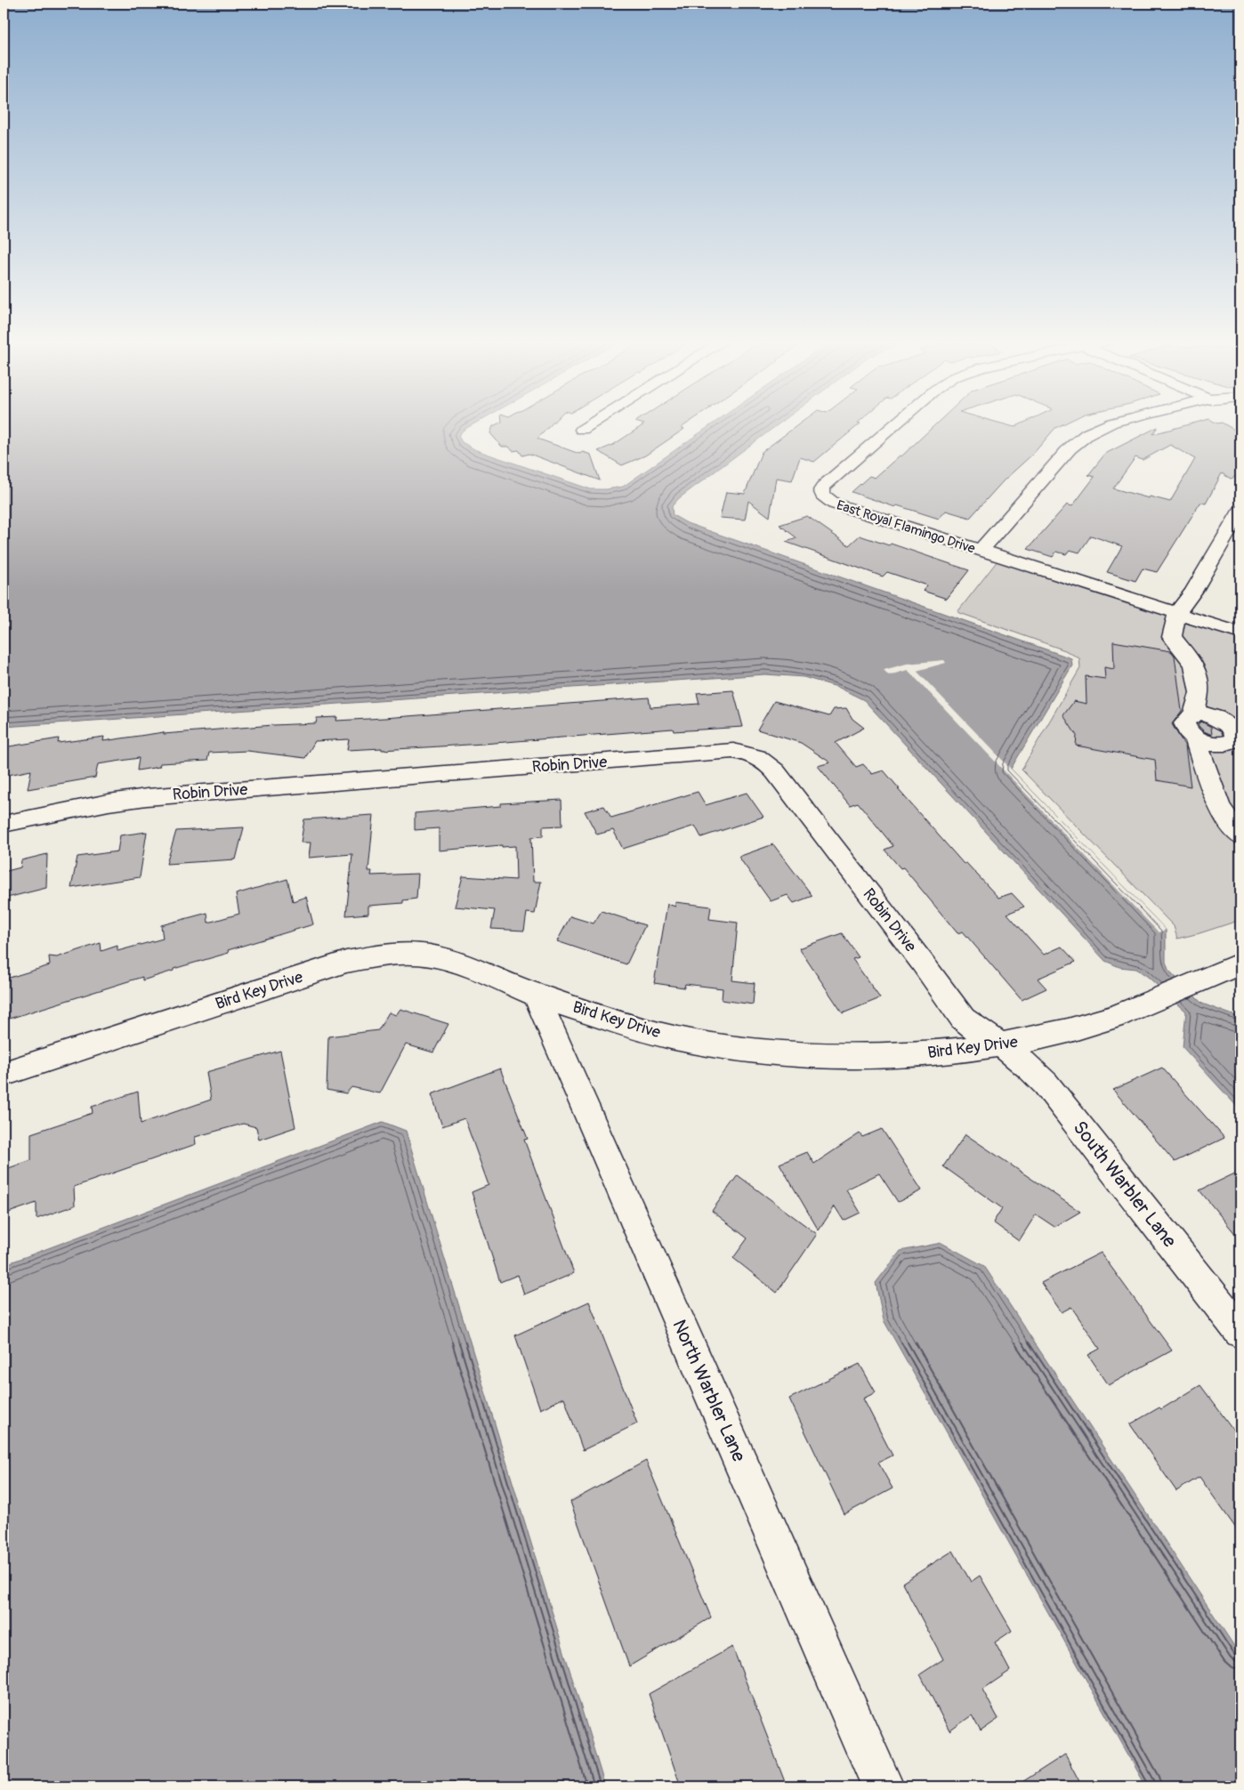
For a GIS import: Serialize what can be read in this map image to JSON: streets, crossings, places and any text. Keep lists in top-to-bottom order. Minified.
{"streets":{"street":["East Royal Flamingo Drive","Robin Drive","Bird Key Drive","South Warbler Lane","North Warbler Lane"]},"crossings":[["Robin Drive","Bird Key Drive"],["Robin Drive","South Warbler Lane"],["Bird Key Drive","South Warbler Lane"],["Bird Key Drive","North Warbler Lane"]]}
